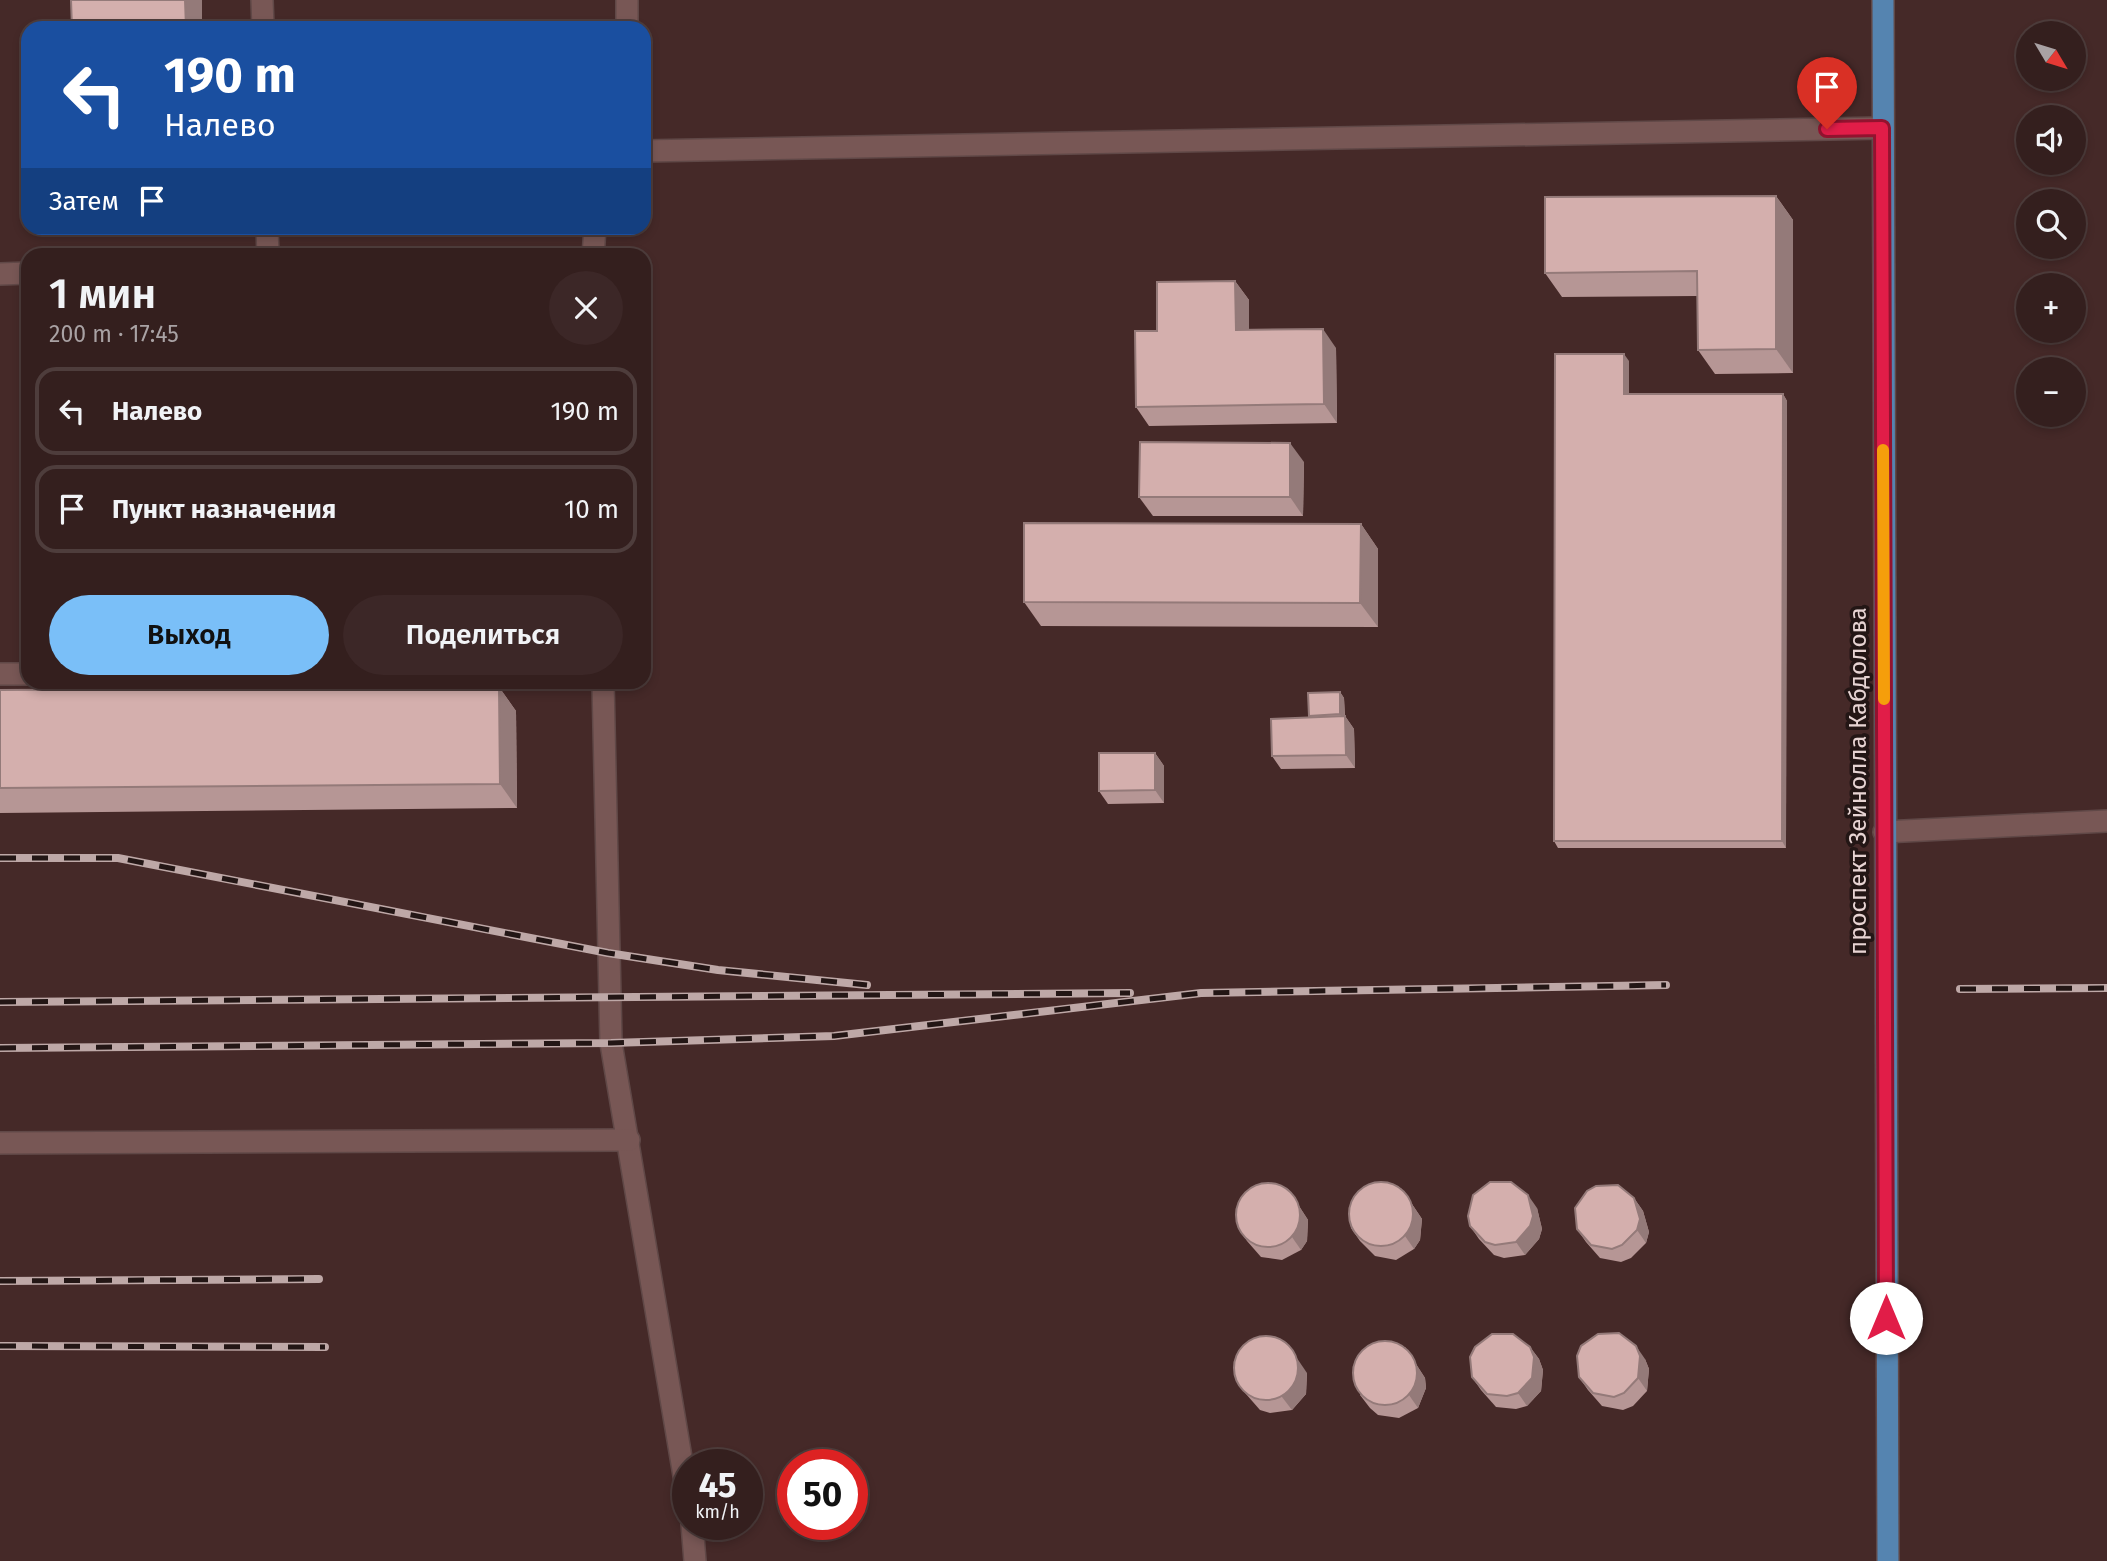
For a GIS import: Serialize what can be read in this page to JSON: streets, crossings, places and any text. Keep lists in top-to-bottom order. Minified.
{"streets":{"main road":["проспект Зейнолла Кабдолова"]},"north":"bottom right","page":{"map_buttons":["+","−"],"turn":["190 m","Налево"],"then":"Затем","heading":["1 мин","200 m · 17:45"],"list":[{"name":"Налево","value":"190 m"},{"name":"Пункт назначения","value":"10 m"}],"buttons":["Выход","Поделиться"],"speed":"45 km/h","limit":"50"}}
